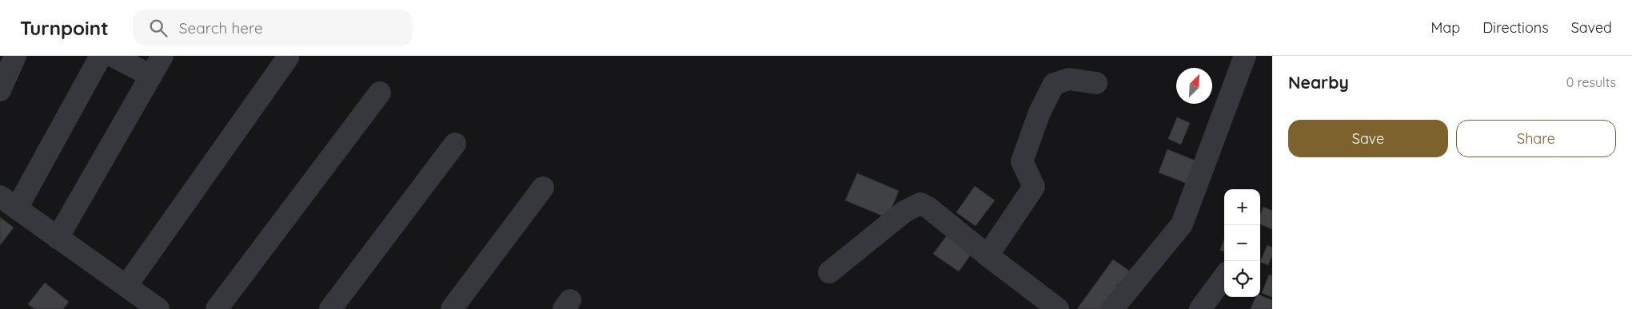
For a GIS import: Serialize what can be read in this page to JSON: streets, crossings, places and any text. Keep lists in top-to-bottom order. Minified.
{"north":"top right","page":{"header":"Turnpoint","search":"Search here","nav":["Map","Directions","Saved"],"heading":["Nearby","0 results"],"buttons":["Save","Share"],"map_buttons":["+","−"]}}
